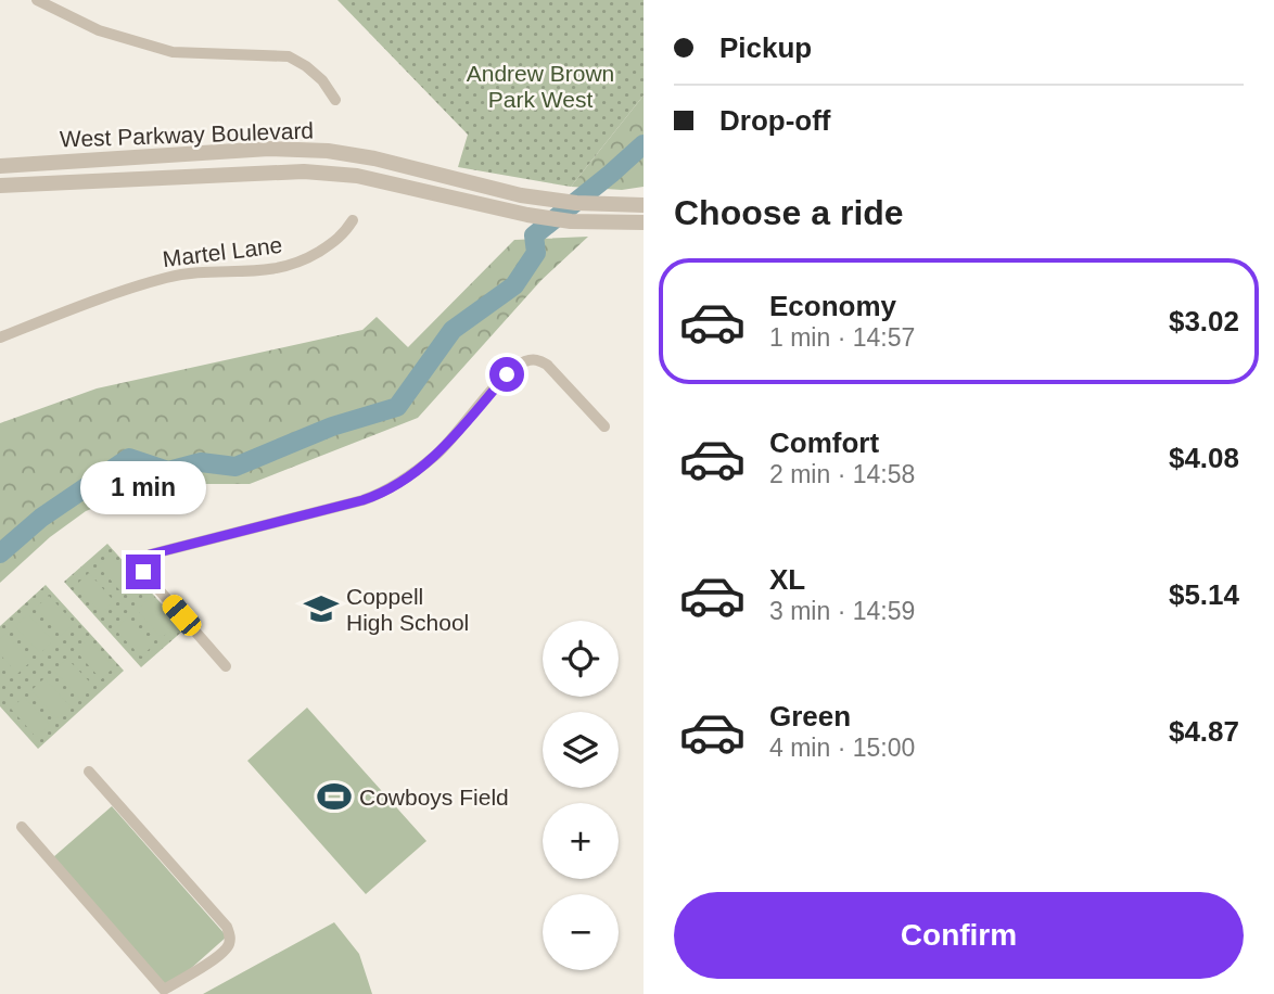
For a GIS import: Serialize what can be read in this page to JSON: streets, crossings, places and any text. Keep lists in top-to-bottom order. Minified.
{"streets":{"street":["West Parkway Boulevard","Martel Lane"]},"parks":["Andrew Brown Park West"],"places":{"school or university":["Coppell High School"],"sports":["Cowboys Field"]},"page":{"banner":["Pickup","Drop-off"],"heading":"Choose a ride","list":[{"name":"Economy","note":"1 min · 14:57","value":"$3.02"},{"name":"Comfort","note":"2 min · 14:58","value":"$4.08"},{"name":"XL","note":"3 min · 14:59","value":"$5.14"},{"name":"Green","note":"4 min · 15:00","value":"$4.87"}],"bubble":"1 min","map_buttons":["+","−"],"buttons":"Confirm"}}
